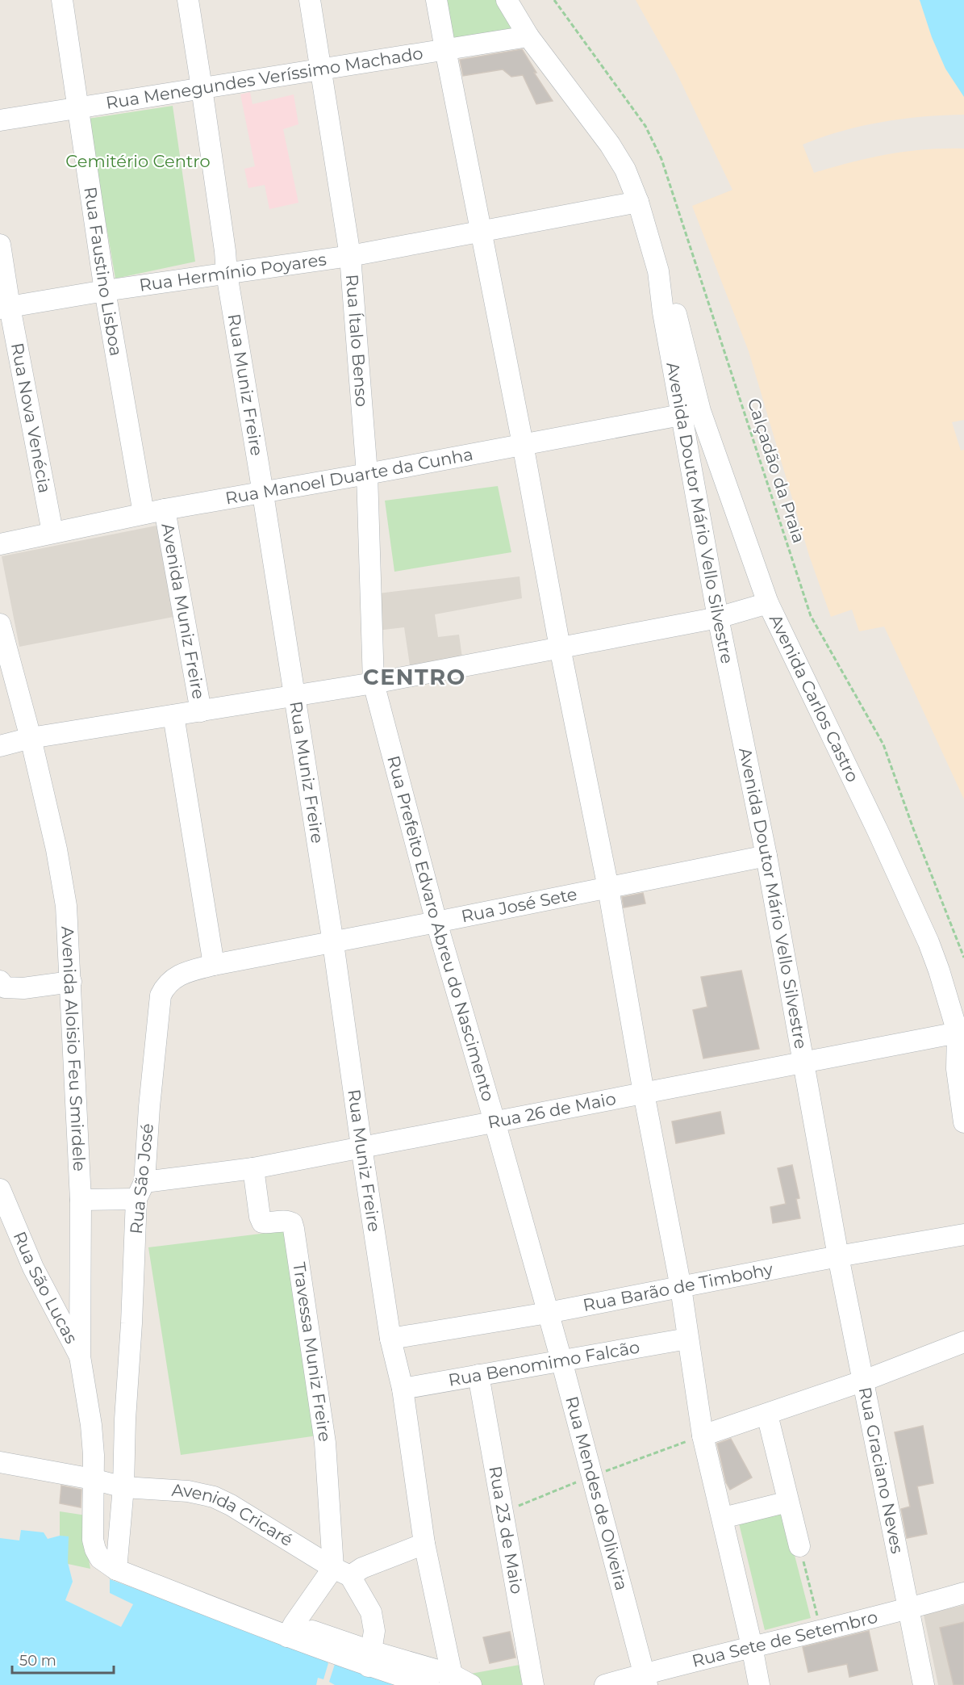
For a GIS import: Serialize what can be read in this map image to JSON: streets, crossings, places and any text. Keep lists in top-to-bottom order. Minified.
{"streets":{"street":["Rua Menegundes Veríssimo Machado","Rua Faustino Lisboa","Rua Hermínio Poyares","Rua Ítalo Benso","Rua Muniz Freire","Rua Nova Venécia","Rua Manoel Duarte da Cunha","Avenida Doutor Mário Vello Silvestre","Avenida Muniz Freire","Avenida Carlos Castro","Rua José Sete","Rua Prefeito Edvaro Abreu do Nascimento","Avenida Aloisio Feu Smirdele","Rua 26 de Maio","Rua São José","Rua São Lucas","Rua Barão de Timbohy","Travessa Muniz Freire","Rua Benomimo Falcão","Rua Graciano Neves","Rua Mendes de Oliveira","Avenida Cricaré","Rua 23 de Maio","Rua Sete de Setembro"],"path":["Calçadão da Praia"]},"crossings":[["Rua Menegundes Veríssimo Machado","Rua Faustino Lisboa"],["Rua Menegundes Veríssimo Machado","Rua Ítalo Benso"],["Rua Menegundes Veríssimo Machado","Rua Muniz Freire"],["Rua Menegundes Veríssimo Machado","Avenida Doutor Mário Vello Silvestre"],["Rua Faustino Lisboa","Rua Hermínio Poyares"],["Rua Faustino Lisboa","Rua Manoel Duarte da Cunha"],["Rua Hermínio Poyares","Rua Ítalo Benso"],["Rua Hermínio Poyares","Rua Muniz Freire"],["Rua Hermínio Poyares","Rua Nova Venécia"],["Rua Hermínio Poyares","Avenida Doutor Mário Vello Silvestre"],["Rua Ítalo Benso","Rua Manoel Duarte da Cunha"],["Rua Ítalo Benso","Rua Prefeito Edvaro Abreu do Nascimento"],["Rua Muniz Freire","Rua Manoel Duarte da Cunha"],["Rua Muniz Freire","Rua José Sete"],["Rua Muniz Freire","Rua 26 de Maio"],["Rua Muniz Freire","Rua Barão de Timbohy"],["Rua Muniz Freire","Rua Benomimo Falcão"],["Rua Nova Venécia","Rua Manoel Duarte da Cunha"],["Rua Manoel Duarte da Cunha","Avenida Doutor Mário Vello Silvestre"],["Rua Manoel Duarte da Cunha","Avenida Muniz Freire"],["Rua Manoel Duarte da Cunha","Avenida Carlos Castro"],["Avenida Doutor Mário Vello Silvestre","Avenida Carlos Castro"],["Avenida Doutor Mário Vello Silvestre","Rua José Sete"],["Avenida Doutor Mário Vello Silvestre","Rua 26 de Maio"],["Avenida Doutor Mário Vello Silvestre","Rua Barão de Timbohy"],["Avenida Doutor Mário Vello Silvestre","Rua Graciano Neves"],["Avenida Carlos Castro","Rua 26 de Maio"],["Rua José Sete","Rua Prefeito Edvaro Abreu do Nascimento"],["Rua José Sete","Rua São José"],["Rua Prefeito Edvaro Abreu do Nascimento","Rua 26 de Maio"],["Rua Prefeito Edvaro Abreu do Nascimento","Rua Barão de Timbohy"],["Rua Prefeito Edvaro Abreu do Nascimento","Rua Mendes de Oliveira"],["Avenida Aloisio Feu Smirdele","Rua 26 de Maio"],["Avenida Aloisio Feu Smirdele","Rua São José"],["Avenida Aloisio Feu Smirdele","Rua São Lucas"],["Avenida Aloisio Feu Smirdele","Avenida Cricaré"],["Rua 26 de Maio","Rua São José"],["Rua 26 de Maio","Travessa Muniz Freire"],["Rua São José","Avenida Cricaré"],["Rua Barão de Timbohy","Rua Graciano Neves"],["Rua Barão de Timbohy","Rua Mendes de Oliveira"],["Travessa Muniz Freire","Avenida Cricaré"],["Rua Benomimo Falcão","Rua Mendes de Oliveira"],["Rua Benomimo Falcão","Rua 23 de Maio"],["Rua Graciano Neves","Rua Sete de Setembro"],["Rua Mendes de Oliveira","Rua Sete de Setembro"]],"districts":["CENTRO"],"parks":["Cemitério Centro"],"scale_bar":"50 m"}
